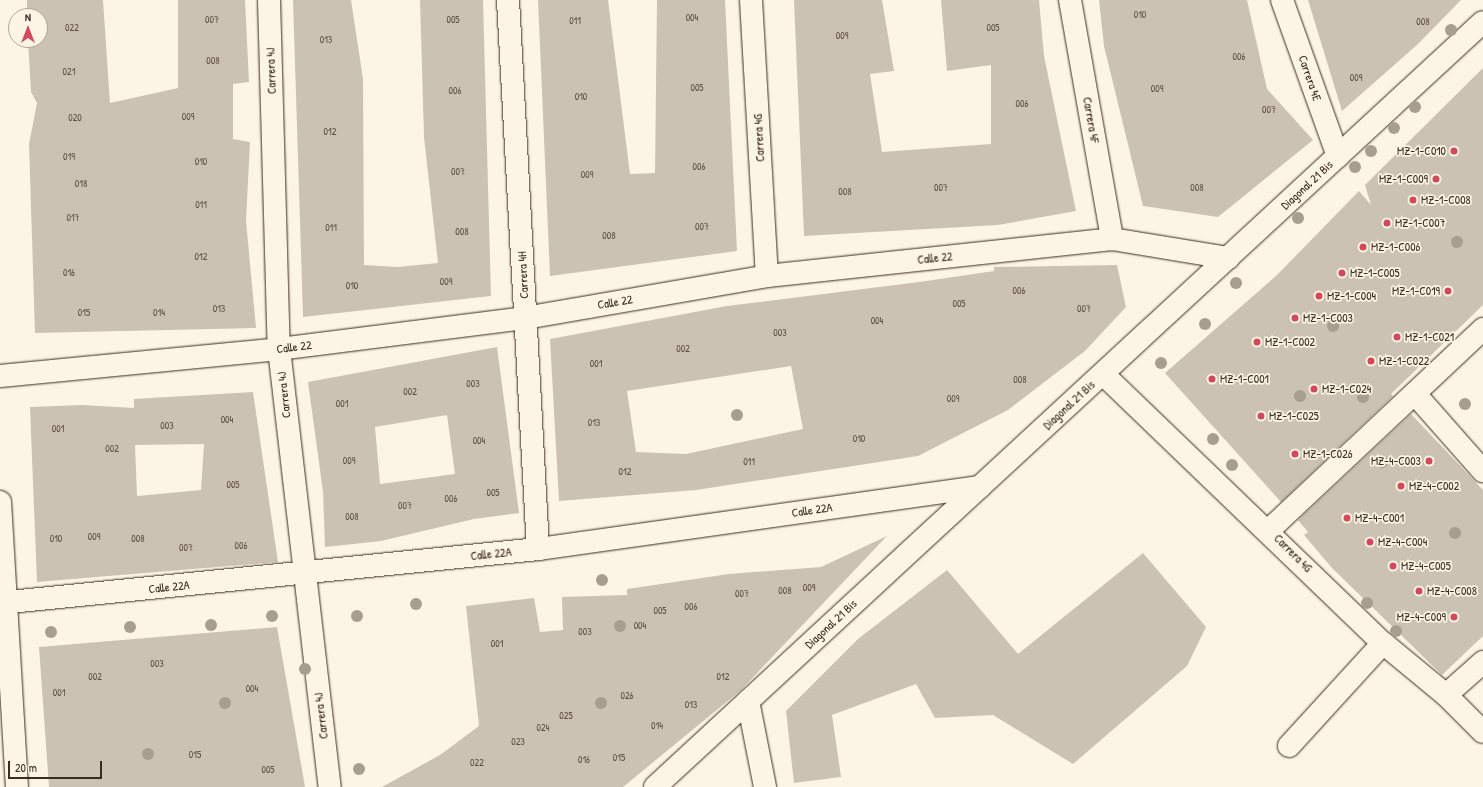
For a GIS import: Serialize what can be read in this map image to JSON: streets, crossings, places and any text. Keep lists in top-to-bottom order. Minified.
{"streets":{"street":["Carrera 4J","Carrera 4E","Carrera 4F","Carrera 4G","Diagonal 21 Bis","Calle 22","Carrera 4H","Calle 22A"]},"crossings":[["Carrera 4J","Calle 22"],["Carrera 4J","Calle 22A"],["Carrera 4E","Diagonal 21 Bis"],["Carrera 4F","Calle 22"],["Carrera 4G","Diagonal 21 Bis"],["Carrera 4G","Calle 22"],["Diagonal 21 Bis","Calle 22"],["Diagonal 21 Bis","Calle 22A"],["Calle 22","Carrera 4H"],["Carrera 4H","Calle 22A"]],"places":["MZ-1-C010","MZ-1-C009","MZ-1-C008","MZ-1-C007","MZ-1-C006","MZ-1-C005","MZ-1-C019","MZ-1-C004","MZ-1-C003","MZ-1-C021","MZ-1-C002","MZ-1-C022","MZ-1-C001","MZ-1-C024","MZ-1-C025","MZ-1-C026","MZ-4-C003","MZ-4-C002","MZ-4-C001","MZ-4-C004","MZ-4-C005","MZ-4-C008","MZ-4-C009"],"house_numbers":["010","004","007","005","011","008","022","005","009","013","006","008","021","009","005","009","006","010","006","007","009","020","012","019","010","006","007","009","018","007","008","008","011","017","007","011","008","008","012","016","009","010","006","005","013","007","015","014","004","003","002","001","008","003","002","009","001","004","013","003","001","010","004","002","009","011","012","005","005","006","007","008","009","010","008","006","007","009","008","007","006","005","004","003","001","003","002","012","004","001","026","013","025","014","024","023","015","015","016","022","005"],"scale_bar":"20 m","north":"top"}
